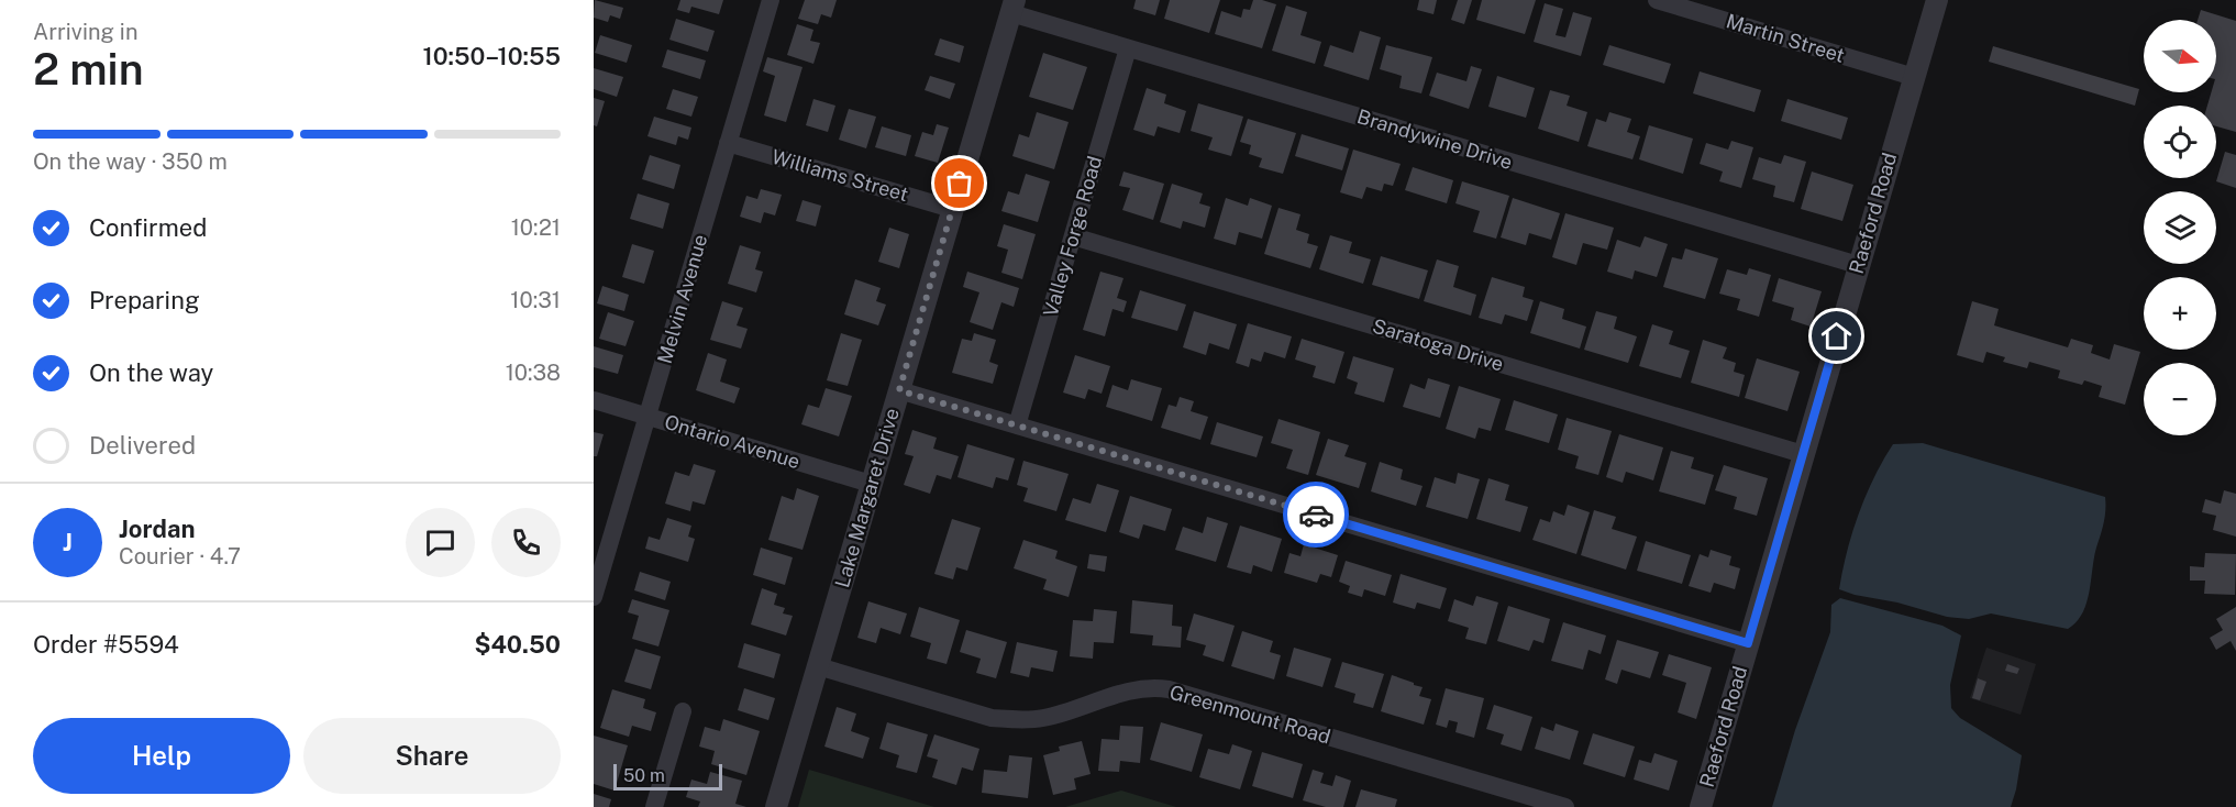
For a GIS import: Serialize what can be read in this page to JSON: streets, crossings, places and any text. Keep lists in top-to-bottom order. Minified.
{"streets":{"street":["Martin Street","Brandywine Drive","Williams Street","Raeford Road","Valley Forge Road","Melvin Avenue","Saratoga Drive","Ontario Avenue","Lake Margaret Drive","Greenmount Road"]},"crossings":[["Martin Street","Raeford Road"],["Brandywine Drive","Raeford Road"],["Brandywine Drive","Valley Forge Road"],["Brandywine Drive","Lake Margaret Drive"],["Williams Street","Melvin Avenue"],["Williams Street","Lake Margaret Drive"],["Raeford Road","Saratoga Drive"],["Valley Forge Road","Saratoga Drive"],["Melvin Avenue","Ontario Avenue"],["Ontario Avenue","Lake Margaret Drive"],["Lake Margaret Drive","Greenmount Road"]],"scale_bar":"50 m","north":"right","page":{"heading":["2 min","Arriving in","10:50–10:55"],"panel":["Jordan","Courier · 4.7","Order #5594","$40.50"],"map_buttons":["+","−"],"bar":"On the way · 350 m","list":[["Confirmed","10:21"],["Preparing","10:31"],["On the way","10:38"],"Delivered"],"round":"J","buttons":["Help","Share"],"scale":"50 m"}}
